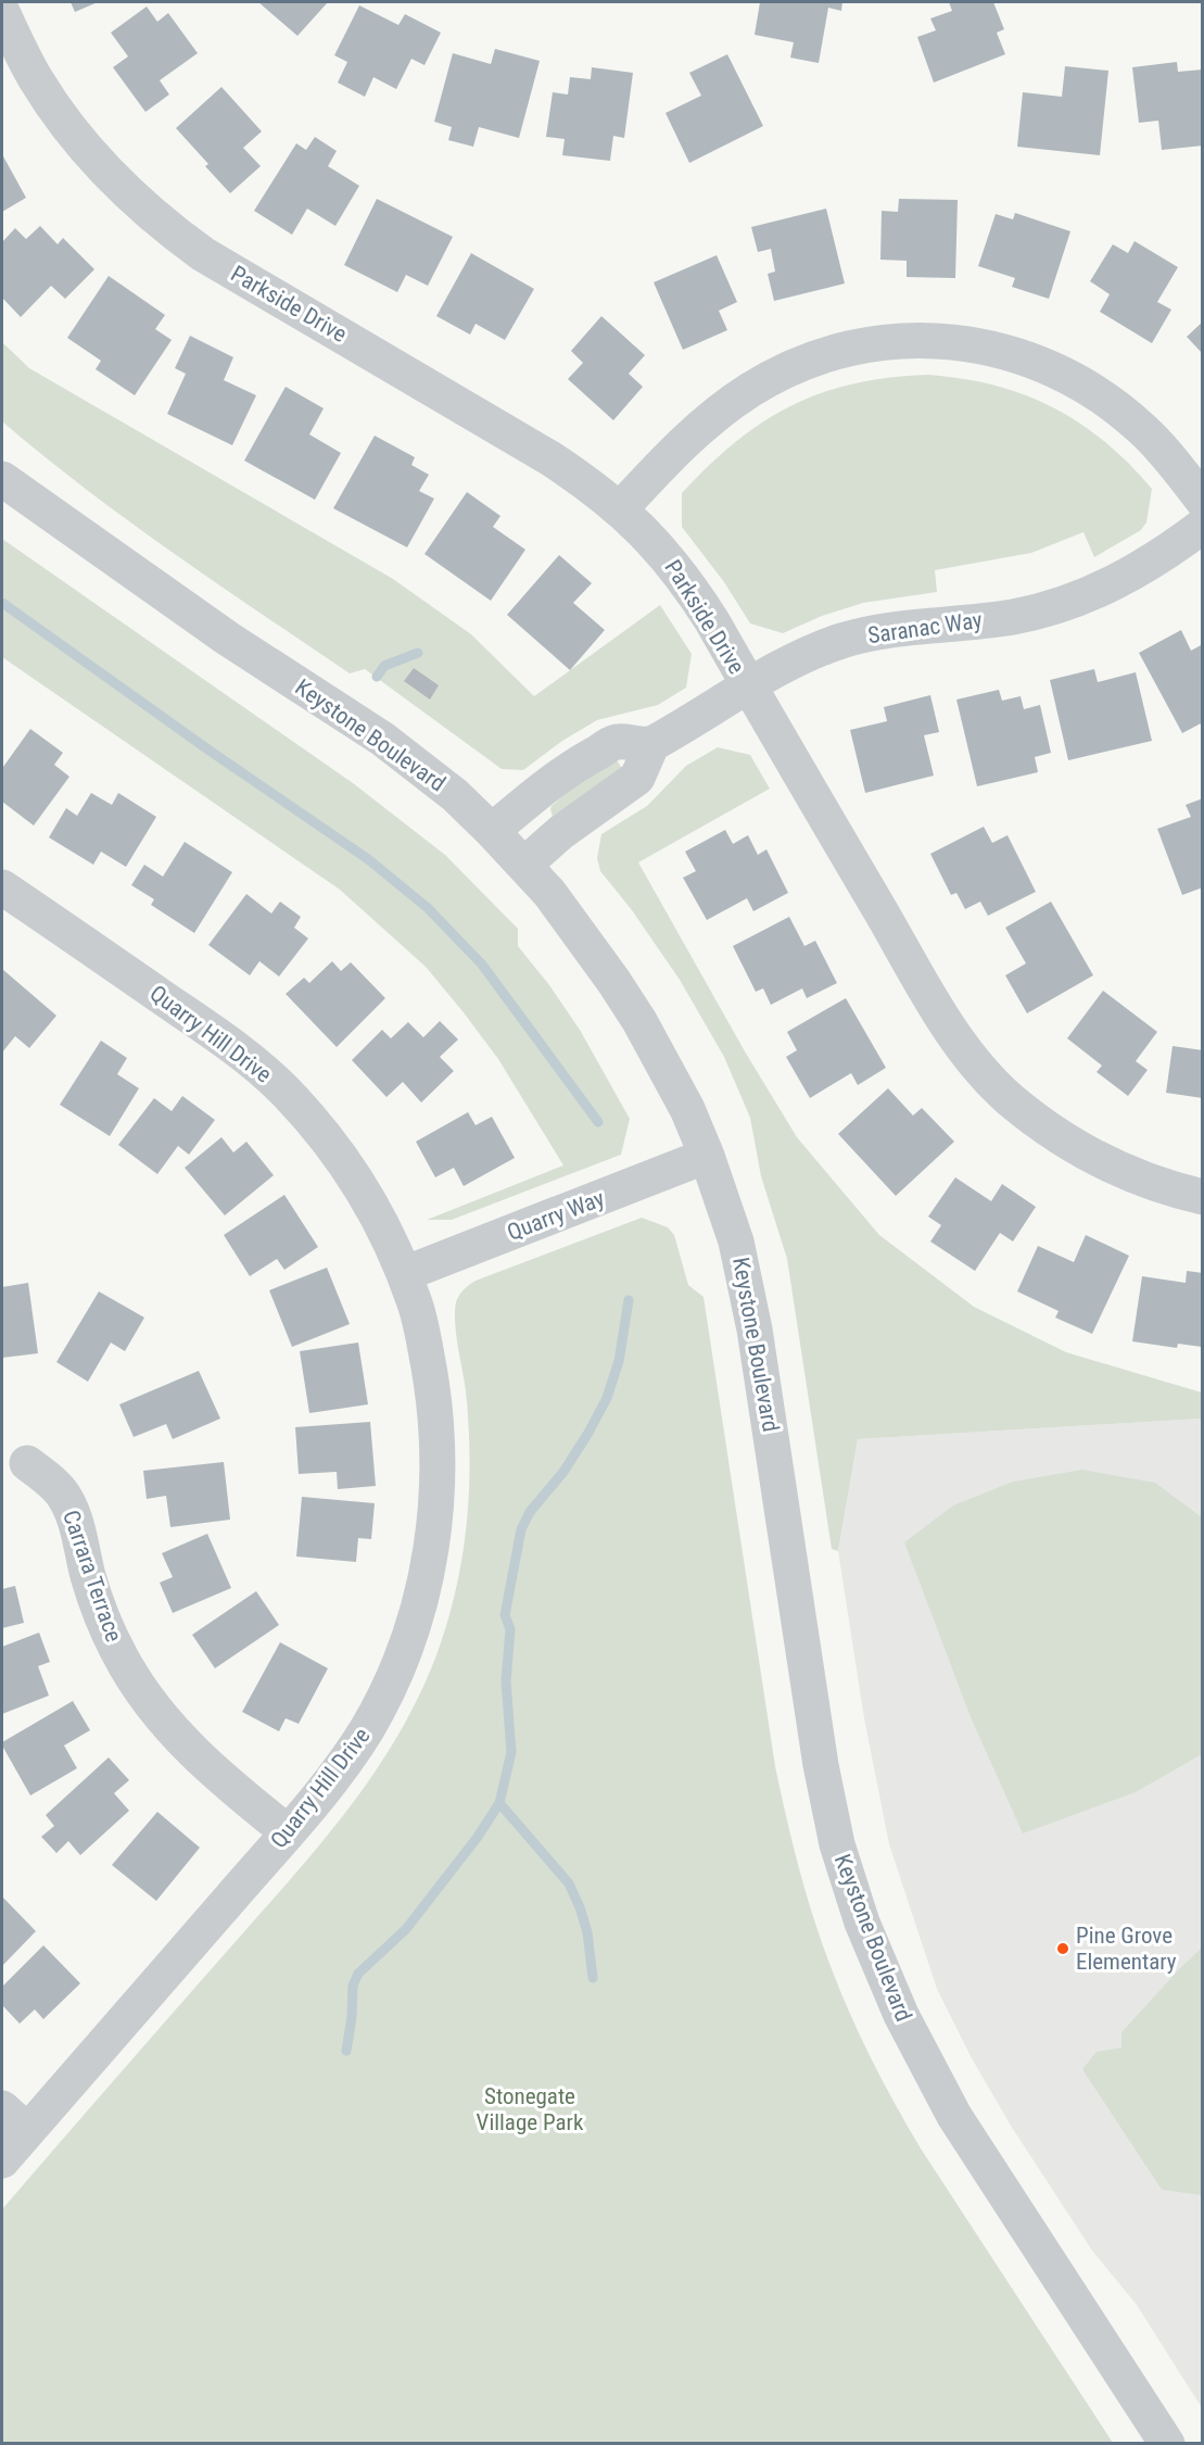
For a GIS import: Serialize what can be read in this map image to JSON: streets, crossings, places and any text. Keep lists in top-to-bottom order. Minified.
{"streets":{"street":["Parkside Drive","Saranac Way","Keystone Boulevard","Quarry Hill Drive","Quarry Way","Carrara Terrace"]},"crossings":[["Parkside Drive","Saranac Way"],["Keystone Boulevard","Quarry Way"],["Quarry Hill Drive","Quarry Way"],["Quarry Hill Drive","Carrara Terrace"]],"parks":["Stonegate Village Park"],"places":["Pine Grove Elementary"]}
